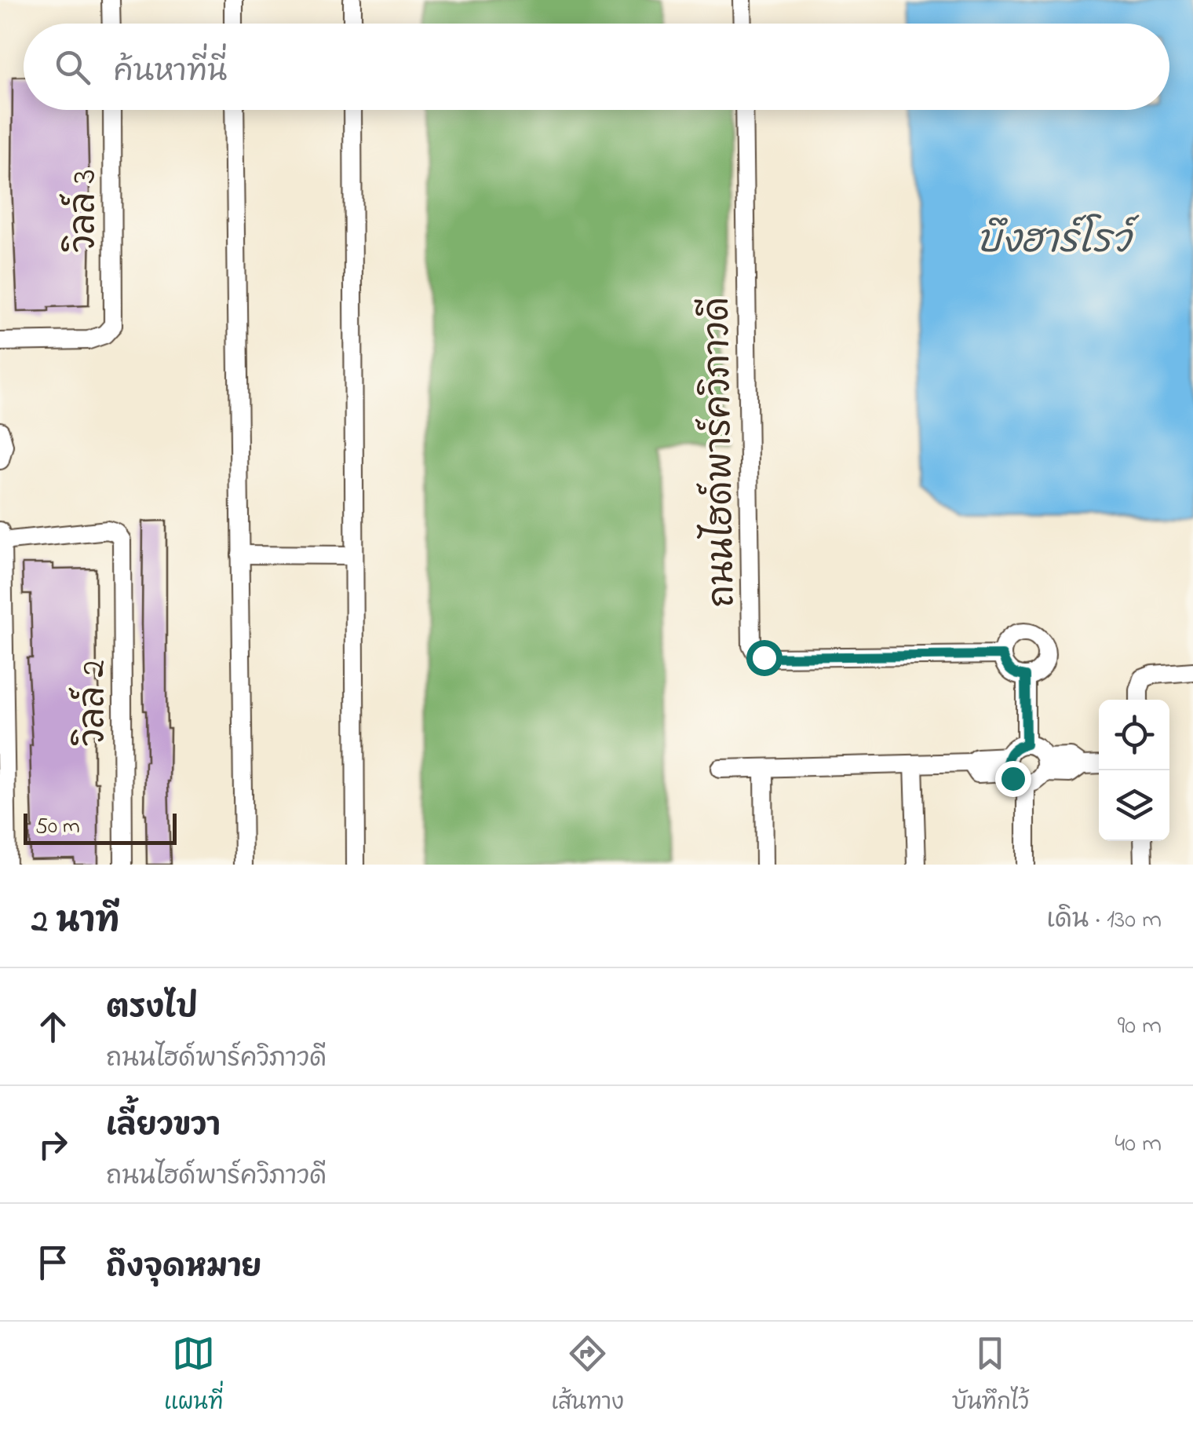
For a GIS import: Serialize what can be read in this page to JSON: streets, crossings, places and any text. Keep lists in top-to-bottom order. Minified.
{"streets":{"street":["วิลล์ 3","ถนนไฮด์พาร์ควิภาวดี","วิลล์ 2"]},"water":["บึงฮาร์โรว์"],"scale_bar":"50 m","page":{"search":"ค้นหาที่นี่","scale":"50 m","heading":["2 นาที","เดิน · 130 m"],"list":[["ตรงไป","ถนนไฮด์พาร์ควิภาวดี","90 m"],["เลี้ยวขวา","ถนนไฮด์พาร์ควิภาวดี","40 m"],"ถึงจุดหมาย"],"nav":["แผนที่","เส้นทาง","บันทึกไว้"]}}
